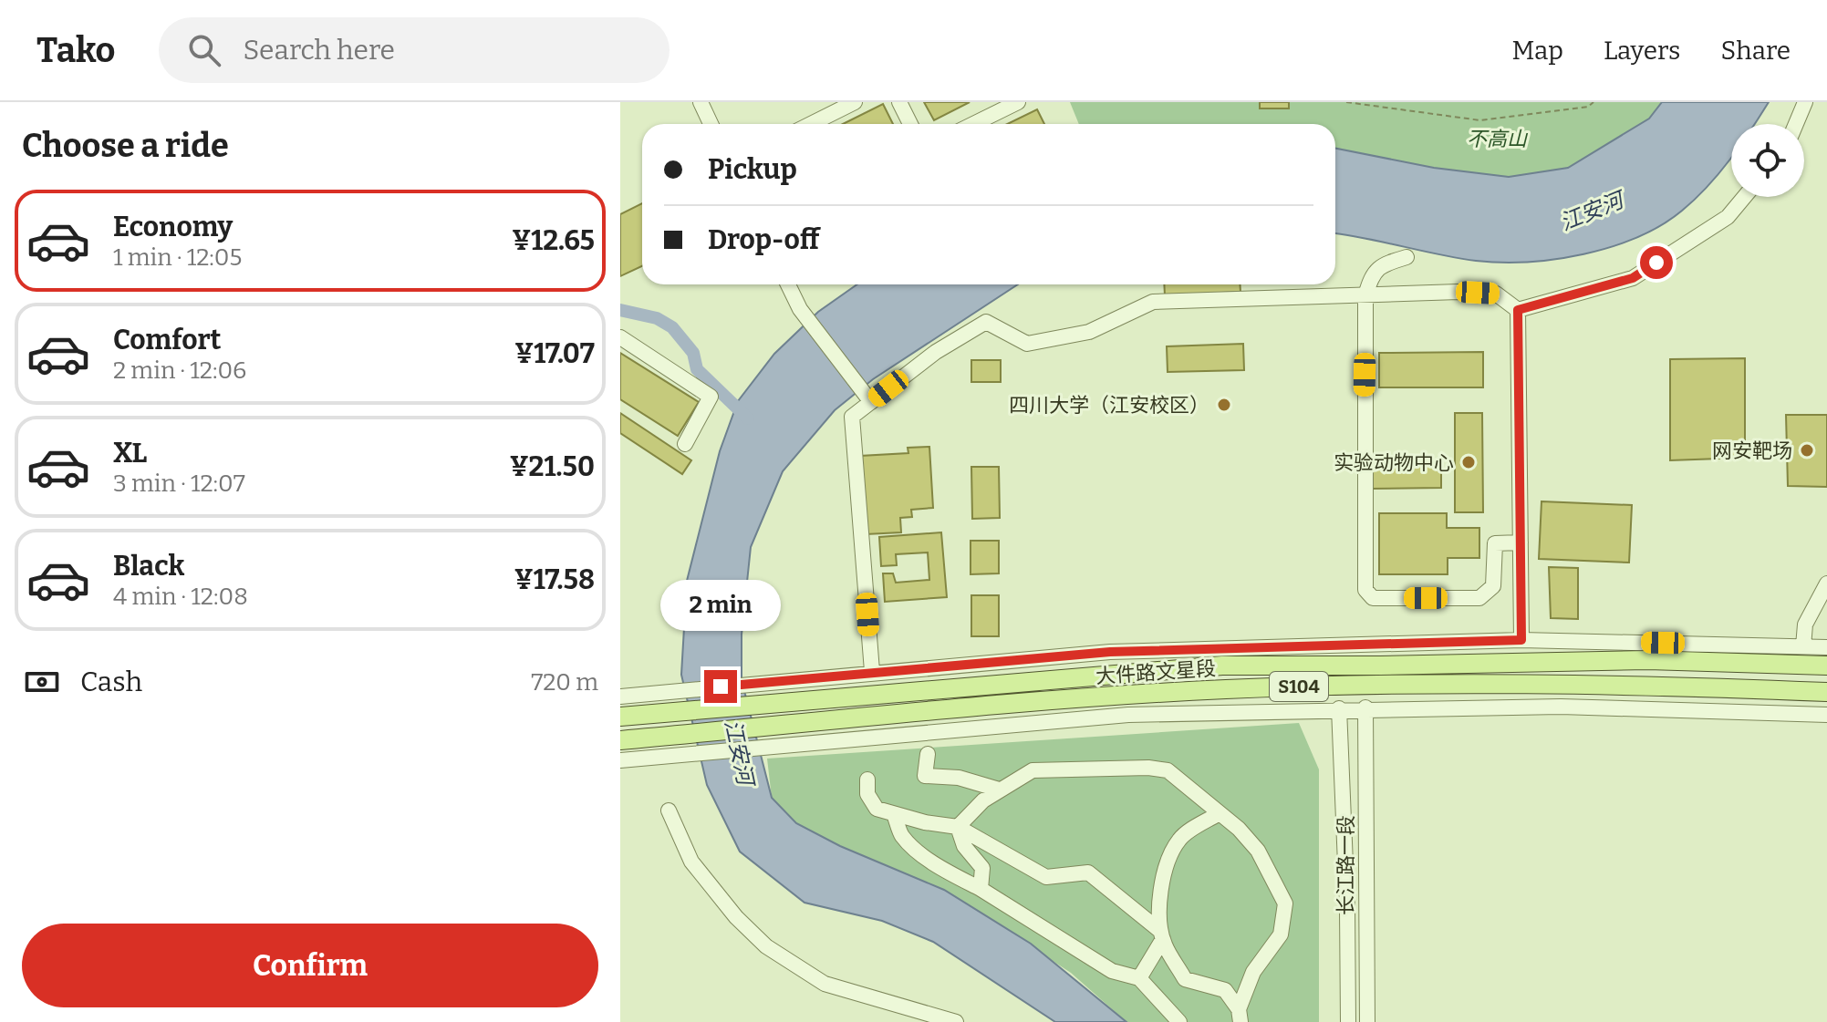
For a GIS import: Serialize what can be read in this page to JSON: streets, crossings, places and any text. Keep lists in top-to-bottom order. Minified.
{"streets":{"main road":["大件路文星段","S104"],"street":["长江路一段"]},"water":["江安河"],"parks":["不高山"],"places":["四川大学（江安校区）","网安靶场","实验动物中心"],"page":{"header":"Tako","search":"Search here","nav":["Map","Layers","Share"],"heading":"Choose a ride","banner":["Pickup","Drop-off"],"list":[{"name":"Economy","note":"1 min · 12:05","value":"¥12.65"},{"name":"Comfort","note":"2 min · 12:06","value":"¥17.07"},{"name":"XL","note":"3 min · 12:07","value":"¥21.50"},{"name":"Black","note":"4 min · 12:08","value":"¥17.58"}],"bubble":"2 min","pay":["Cash","720 m"],"buttons":"Confirm"}}
